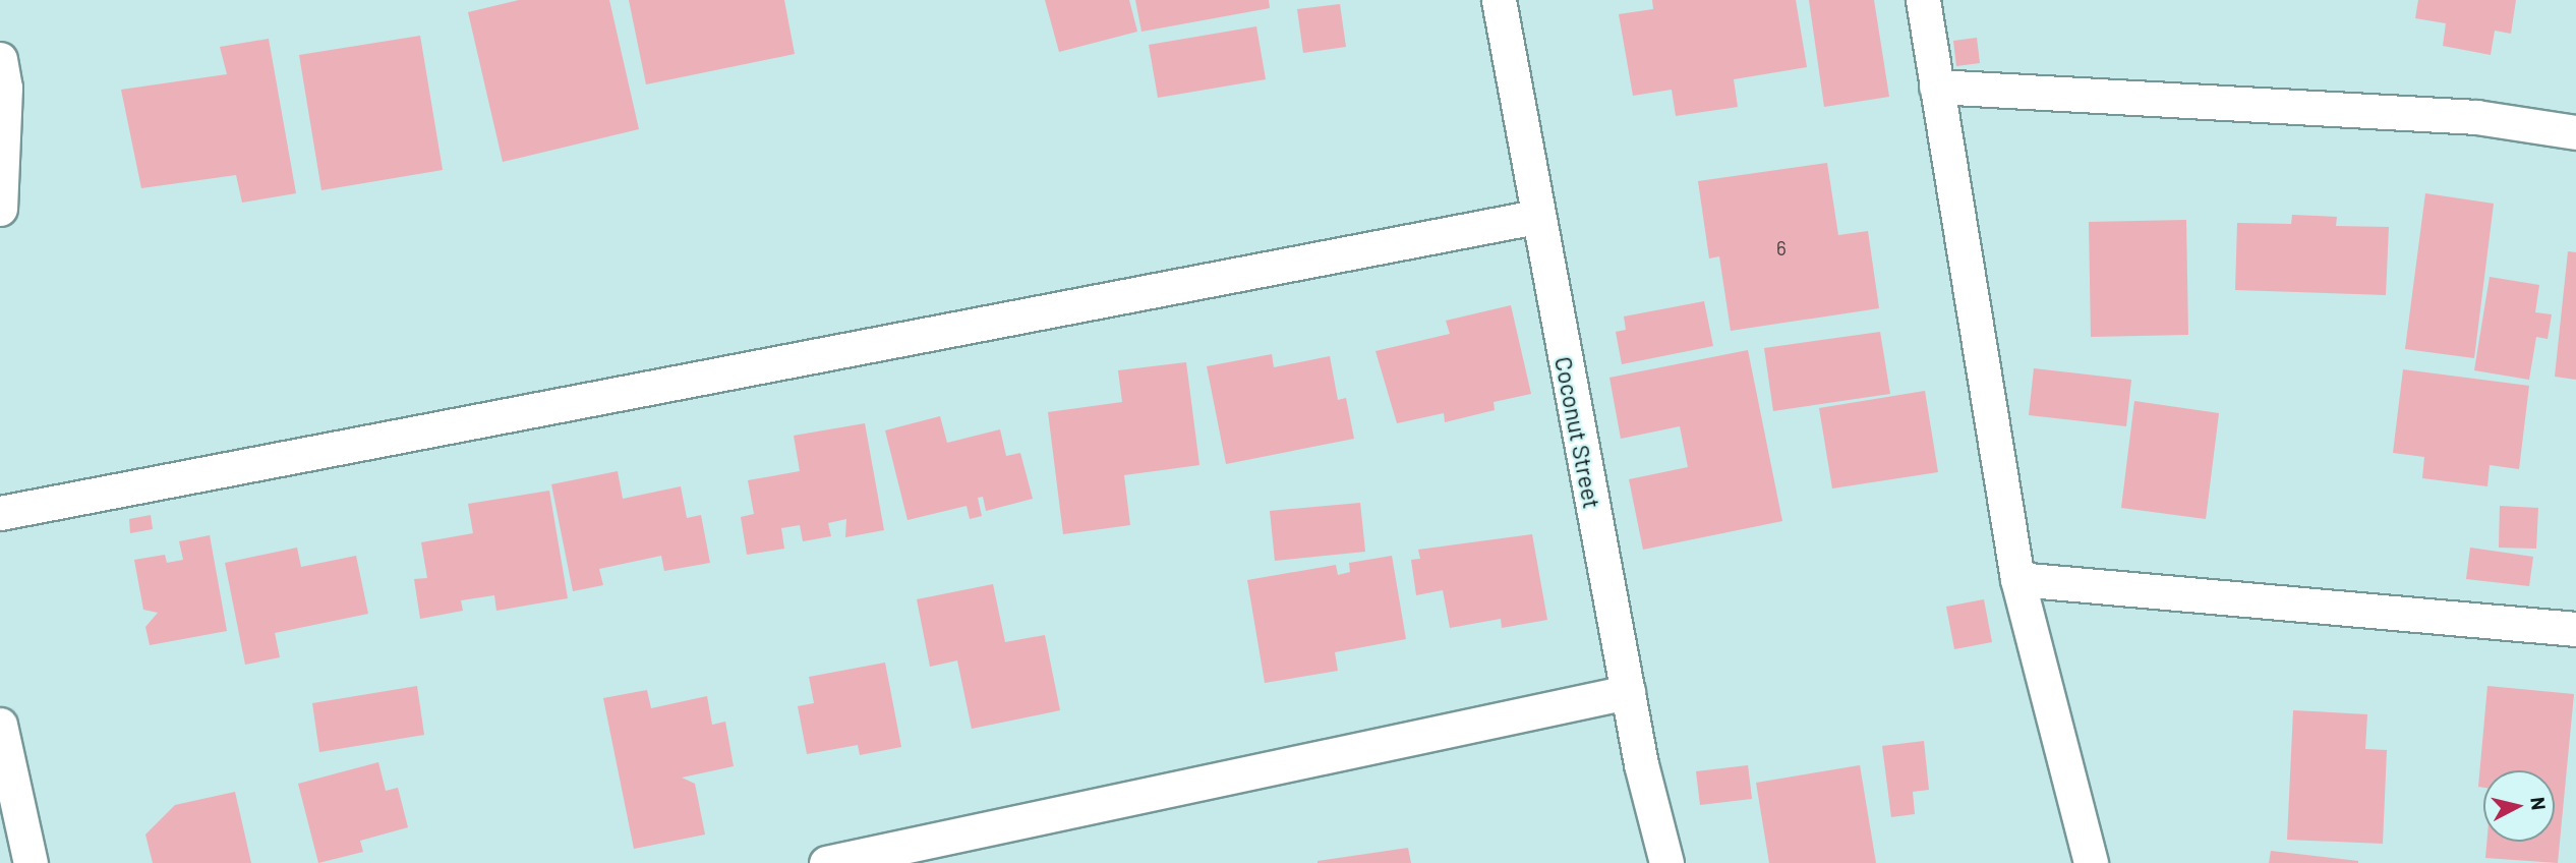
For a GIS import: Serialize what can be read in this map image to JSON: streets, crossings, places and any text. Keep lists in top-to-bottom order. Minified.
{"streets":{"street":["Coconut Street"]},"house_numbers":["6"],"north":"right"}
